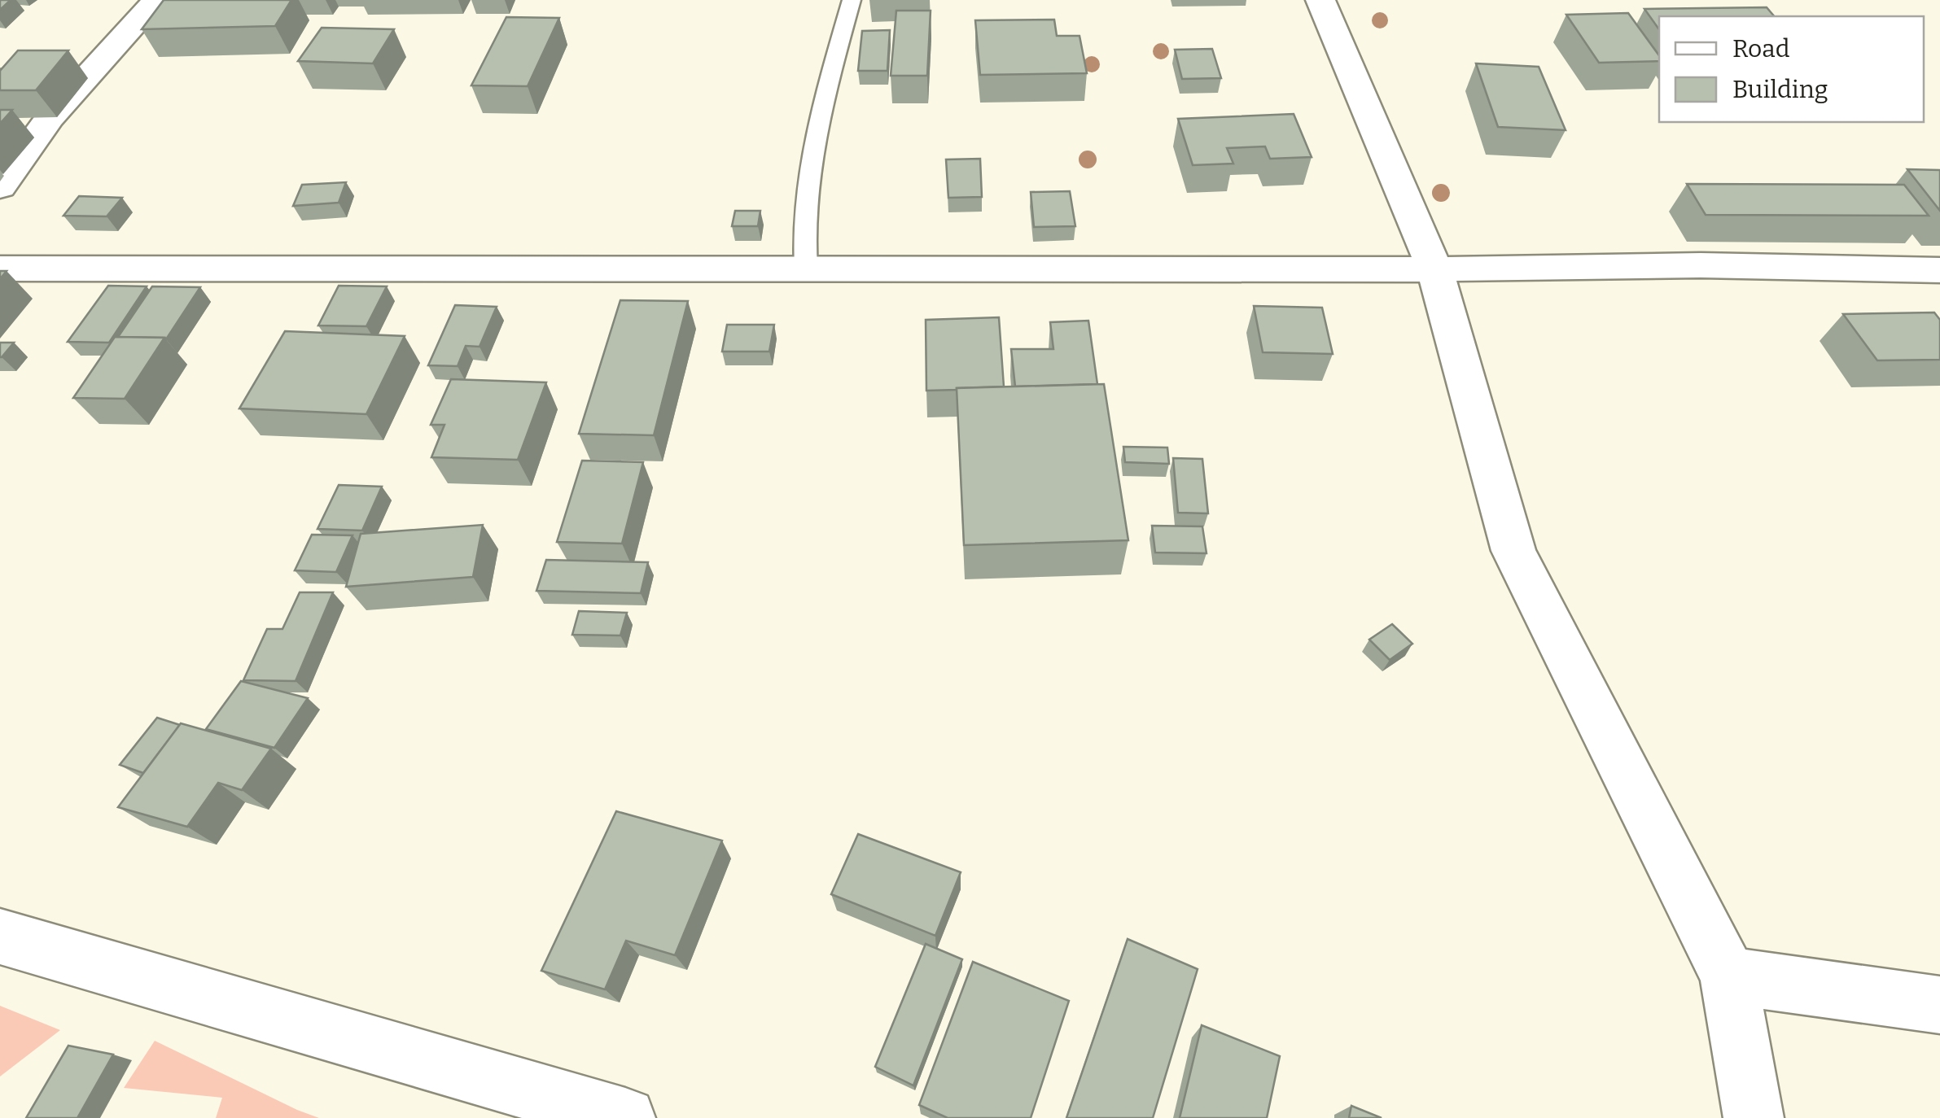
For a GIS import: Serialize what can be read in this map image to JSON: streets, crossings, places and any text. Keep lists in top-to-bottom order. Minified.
{"legend":["Road","Building"]}
